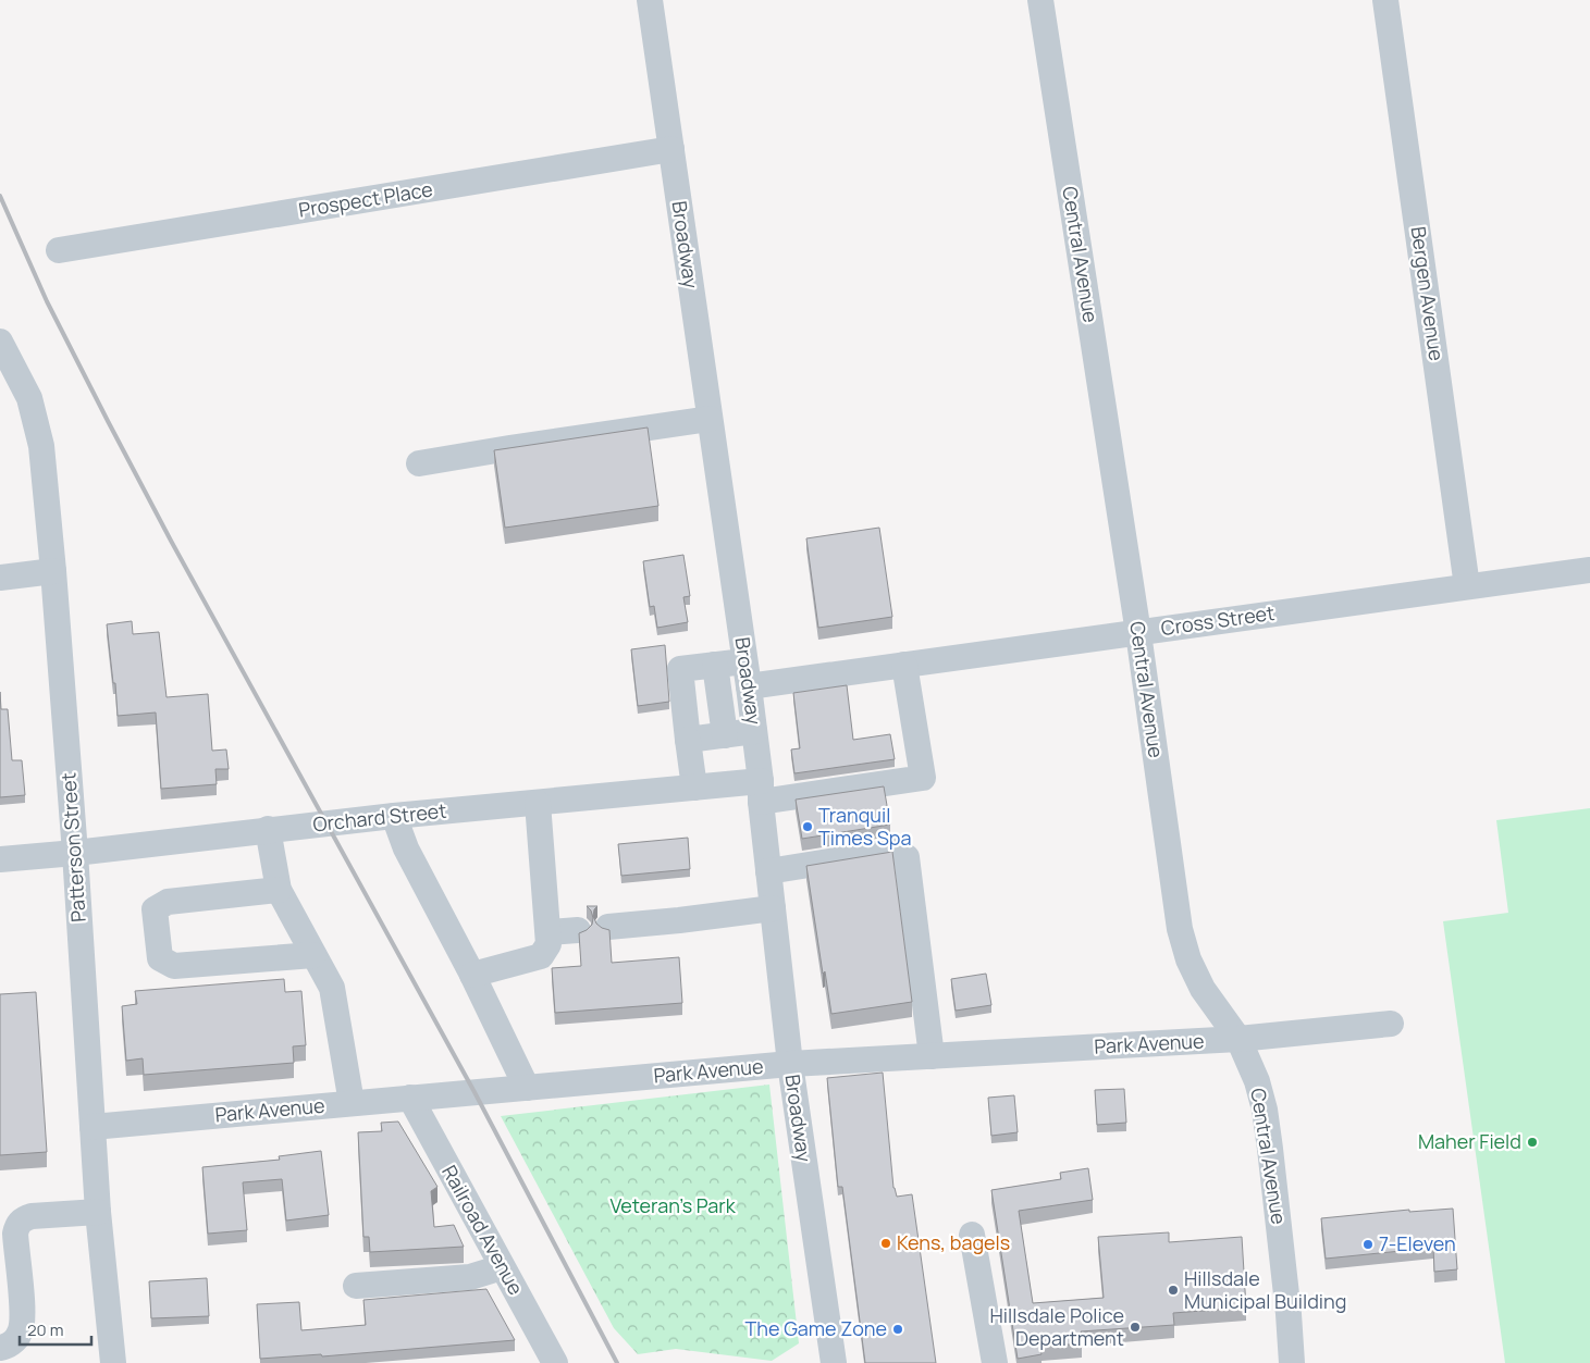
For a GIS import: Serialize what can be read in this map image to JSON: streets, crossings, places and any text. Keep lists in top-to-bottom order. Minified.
{"streets":{"street":["Prospect Place","Broadway","Central Avenue","Bergen Avenue","Cross Street","Orchard Street","Patterson Street","Park Avenue","Railroad Avenue"]},"crossings":[["Prospect Place","Broadway"],["Broadway","Cross Street"],["Broadway","Orchard Street"],["Broadway","Park Avenue"],["Central Avenue","Cross Street"],["Central Avenue","Park Avenue"],["Bergen Avenue","Cross Street"],["Cross Street","Orchard Street"],["Orchard Street","Patterson Street"],["Patterson Street","Park Avenue"],["Park Avenue","Railroad Avenue"]],"parks":["Veteran's Park"],"places":["Tranquil Times Spa","Maher Field","Kens, bagels","7-Eleven","Hillsdale Municipal Building","Hillsdale Police Department","The Game Zone"],"scale_bar":"20 m"}
